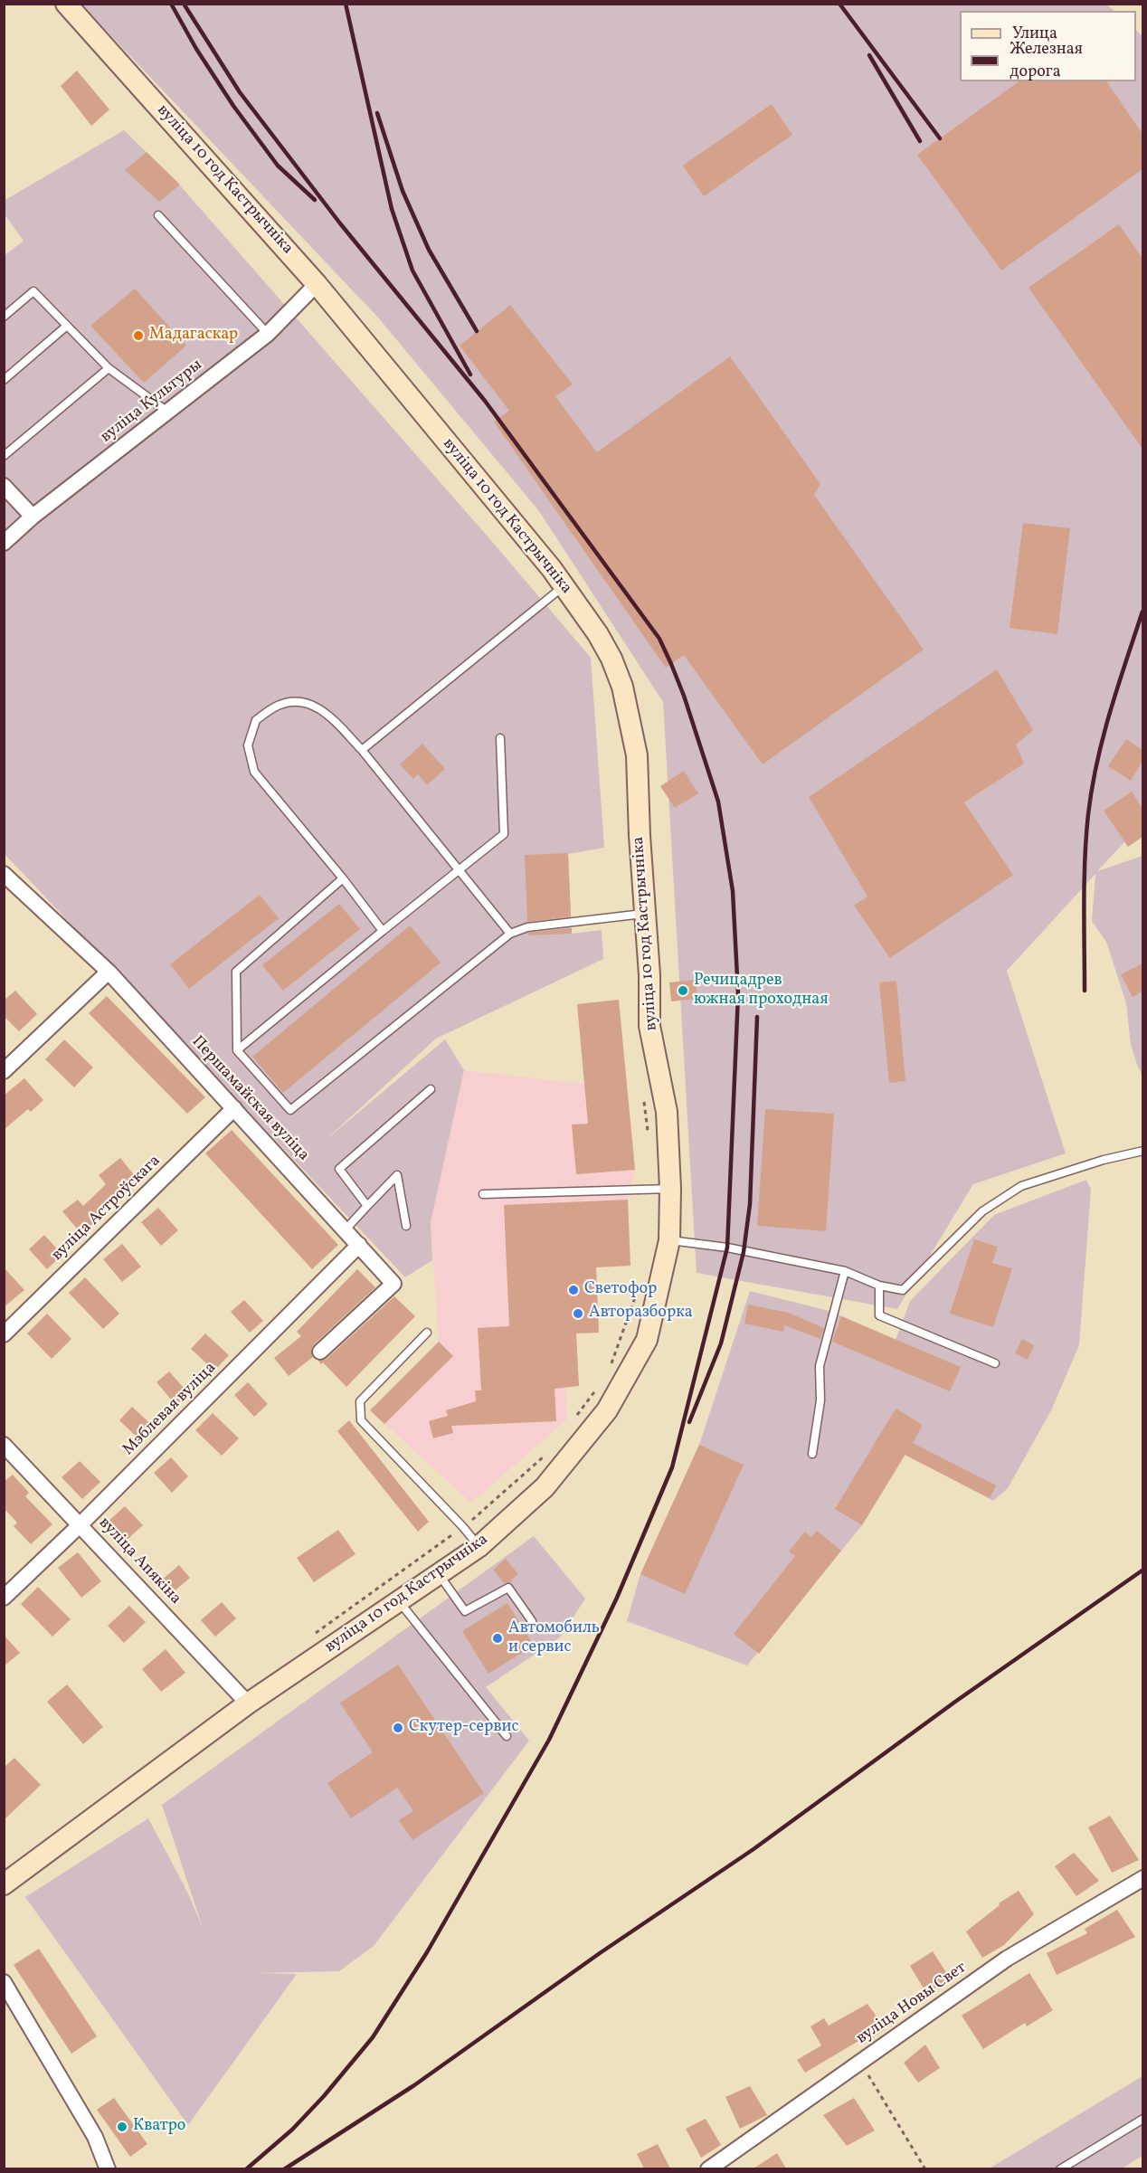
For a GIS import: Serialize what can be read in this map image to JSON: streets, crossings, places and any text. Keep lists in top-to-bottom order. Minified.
{"streets":{"street":["вуліца 10 год Кастрычніка","вуліца Культуры","Першамайская вуліца","вуліца Астроўскага","Мэблевая вуліца","вуліца Апякіна","вуліца Новы Свет"]},"crossings":[["вуліца 10 год Кастрычніка","вуліца Культуры"],["вуліца 10 год Кастрычніка","вуліца Апякіна"],["Першамайская вуліца","вуліца Астроўскага"],["Першамайская вуліца","Мэблевая вуліца"],["Мэблевая вуліца","вуліца Апякіна"]],"places":["Мадагаскар","Речицадрев южная проходная","Светофор","Авторазборка","Автомобиль и сервис","Скутер-сервис","Кватро"],"legend":["Улица","Железная дорога"]}
